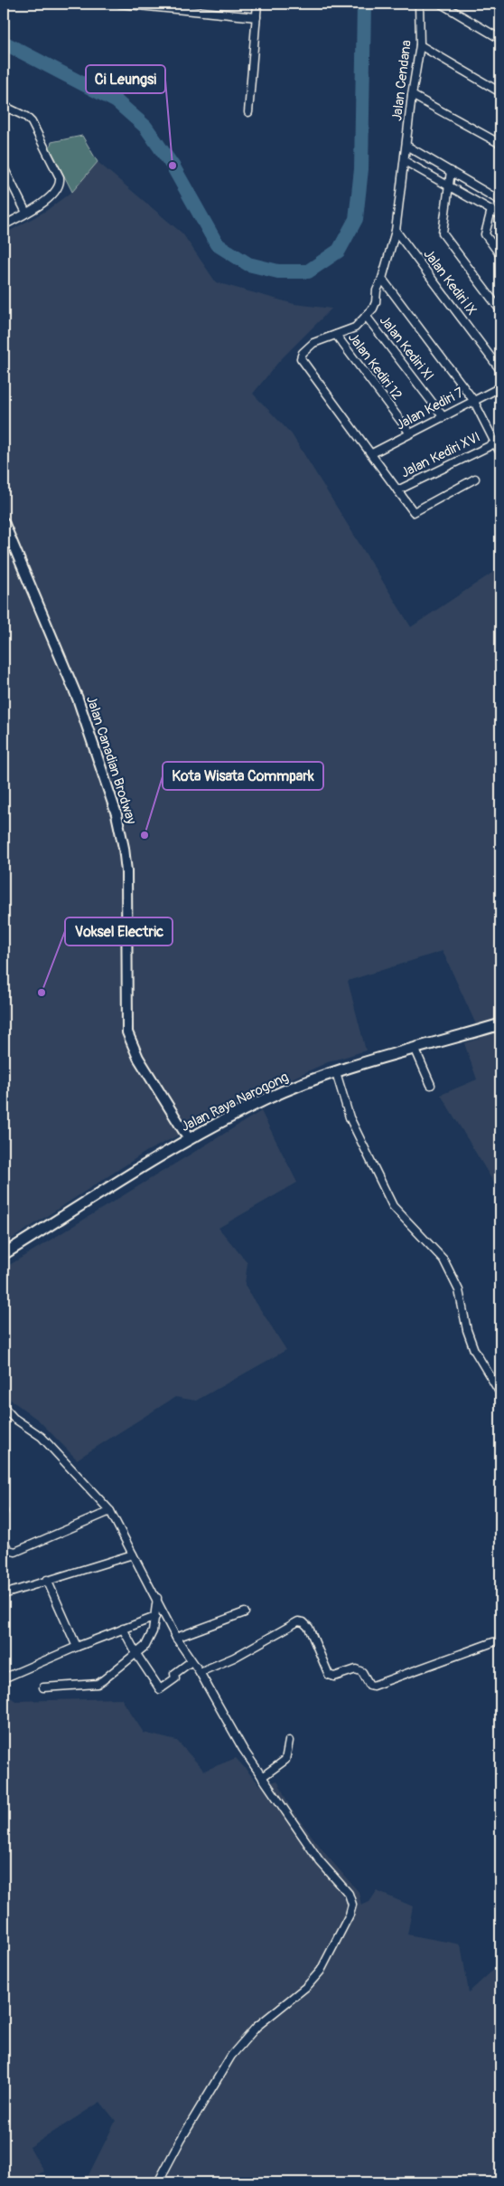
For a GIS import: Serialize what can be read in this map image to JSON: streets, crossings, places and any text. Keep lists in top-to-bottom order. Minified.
{"streets":{"main road":["Jalan Raya Narogong"],"street":["Jalan Cendana","Jalan Kediri IX","Jalan Kediri XI","Jalan Kediri 12","Jalan Kediri 7","Jalan Kediri XVI","Jalan Canadian Brodway"]},"crossings":[["Jalan Cendana","Jalan Kediri IX"],["Jalan Cendana","Jalan Kediri XI"],["Jalan Kediri XI","Jalan Kediri 7"],["Jalan Kediri 12","Jalan Kediri 7"],["Jalan Canadian Brodway","Jalan Raya Narogong"]],"places":["Ci Leungsi","Kota Wisata Commpark","Voksel Electric"]}
